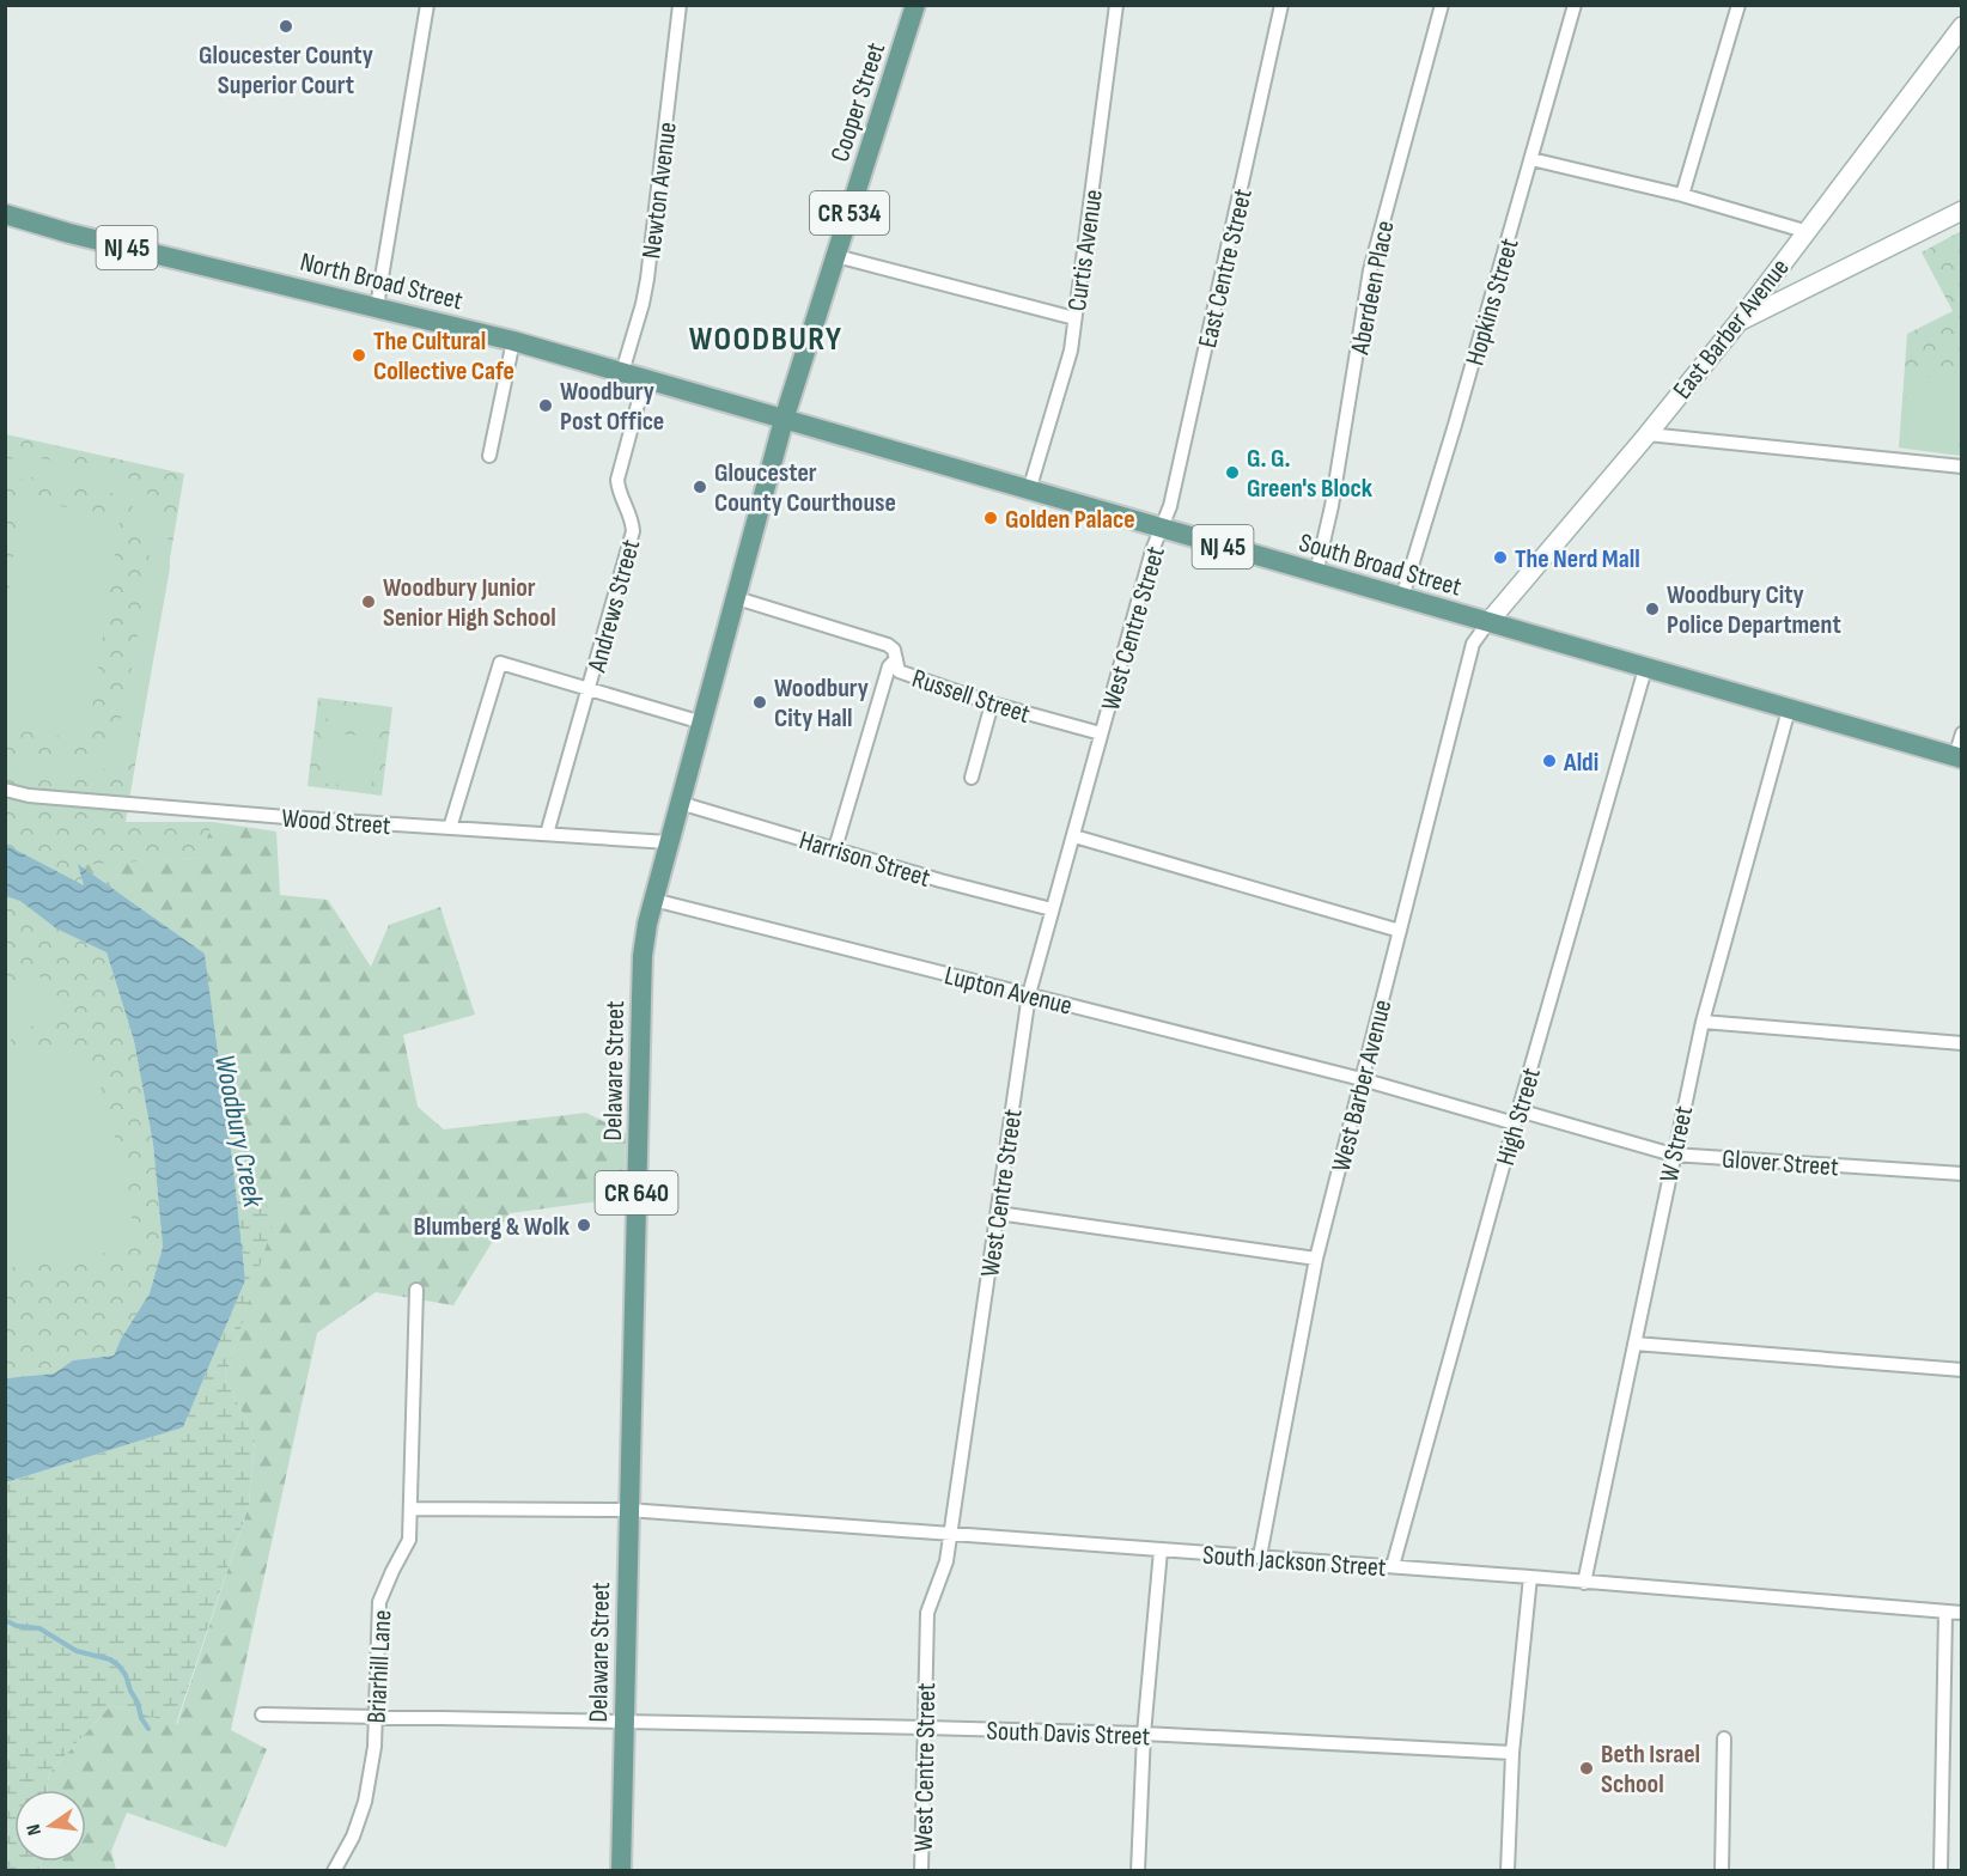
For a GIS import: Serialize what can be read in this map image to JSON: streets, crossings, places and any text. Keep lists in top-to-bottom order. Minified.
{"streets":{"main road":["Cooper Street","CR 534","NJ 45","North Broad Street","South Broad Street","Delaware Street","CR 640"],"street":["Newton Avenue","Curtis Avenue","East Centre Street","Aberdeen Place","Hopkins Street","East Barber Avenue","Andrews Street","West Centre Street","Russell Street","Wood Street","Harrison Street","Lupton Avenue","West Barber Avenue","High Street","W Street","Glover Street","South Jackson Street","Briarhill Lane","South Davis Street"]},"crossings":[["Cooper Street","North Broad Street"],["Cooper Street","South Broad Street"],["Cooper Street","Delaware Street"],["Newton Avenue","North Broad Street"],["Curtis Avenue","South Broad Street"],["East Centre Street","South Broad Street"],["East Centre Street","West Centre Street"],["North Broad Street","South Broad Street"],["North Broad Street","Andrews Street"],["North Broad Street","Delaware Street"],["Aberdeen Place","South Broad Street"],["Hopkins Street","South Broad Street"],["East Barber Avenue","South Broad Street"],["East Barber Avenue","West Barber Avenue"],["South Broad Street","West Centre Street"],["South Broad Street","Delaware Street"],["South Broad Street","West Barber Avenue"],["South Broad Street","High Street"],["South Broad Street","W Street"],["Andrews Street","Wood Street"],["West Centre Street","Russell Street"],["West Centre Street","Harrison Street"],["West Centre Street","Lupton Avenue"],["West Centre Street","South Jackson Street"],["West Centre Street","South Davis Street"],["Russell Street","Delaware Street"],["Wood Street","Delaware Street"],["Harrison Street","Delaware Street"],["Lupton Avenue","Delaware Street"],["Lupton Avenue","West Barber Avenue"],["Lupton Avenue","Glover Street"],["Delaware Street","South Jackson Street"],["Delaware Street","South Davis Street"],["West Barber Avenue","Glover Street"],["West Barber Avenue","South Jackson Street"],["High Street","Glover Street"],["High Street","South Jackson Street"],["W Street","Glover Street"],["W Street","South Jackson Street"],["South Jackson Street","Briarhill Lane"],["Briarhill Lane","South Davis Street"]],"districts":["WOODBURY"],"water":["Woodbury Creek"],"places":["Gloucester County Superior Court","The Cultural Collective Cafe","Woodbury Post Office","G. G. Green's Block","Gloucester County Courthouse","Golden Palace","The Nerd Mall","Woodbury Junior Senior High School","Woodbury City Police Department","Woodbury City Hall","Aldi","Blumberg & Wolk","Beth Israel School"],"north":"left"}
